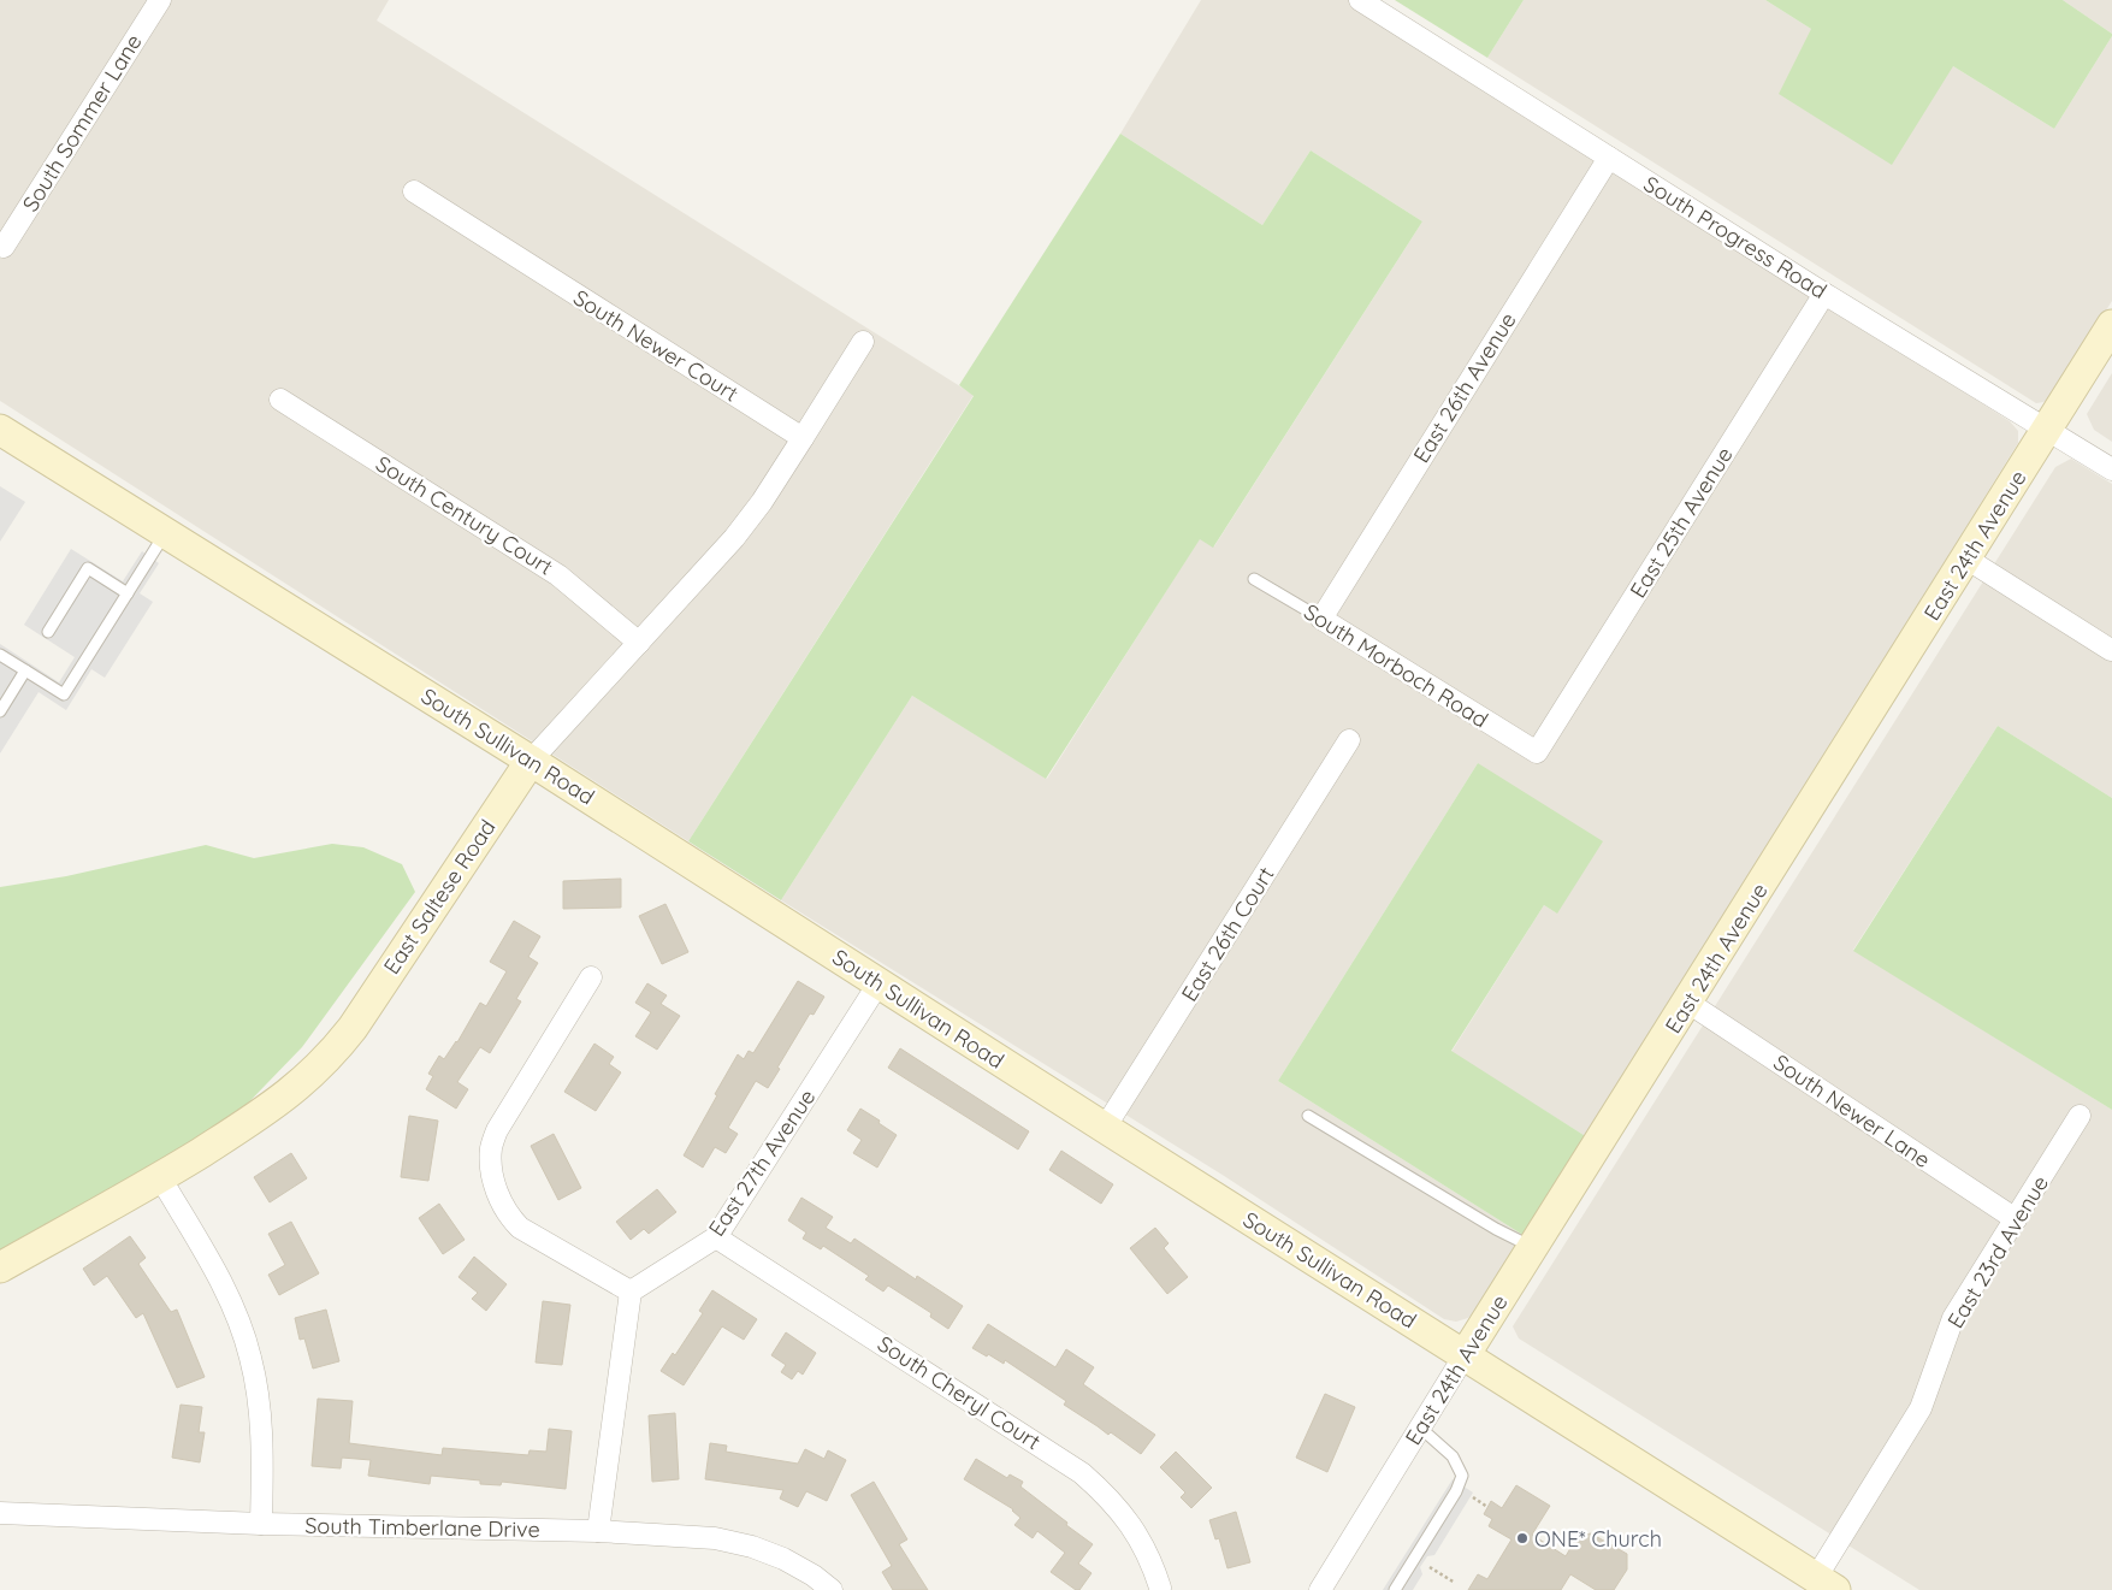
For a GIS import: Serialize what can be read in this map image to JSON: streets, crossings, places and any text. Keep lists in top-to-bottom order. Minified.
{"streets":{"main road":["East 24th Avenue","South Sullivan Road","East Saltese Road"],"street":["South Sommer Lane","South Progress Road","South Newer Court","East 26th Avenue","South Century Court","East 25th Avenue","South Morboch Road","East 26th Court","South Newer Lane","East 27th Avenue","East 23rd Avenue","South Cheryl Court","South Timberlane Drive"]},"crossings":[["South Progress Road","East 26th Avenue"],["South Progress Road","East 25th Avenue"],["South Progress Road","East 24th Avenue"],["South Newer Court","East Saltese Road"],["East 26th Avenue","South Morboch Road"],["South Century Court","East Saltese Road"],["East 25th Avenue","South Morboch Road"],["East 24th Avenue","South Sullivan Road"],["East 24th Avenue","South Newer Lane"],["South Sullivan Road","East Saltese Road"],["South Sullivan Road","East 26th Court"],["South Sullivan Road","East 27th Avenue"],["South Sullivan Road","East 23rd Avenue"],["South Newer Lane","East 23rd Avenue"],["East 27th Avenue","South Cheryl Court"]],"places":["ONE* Church"]}
